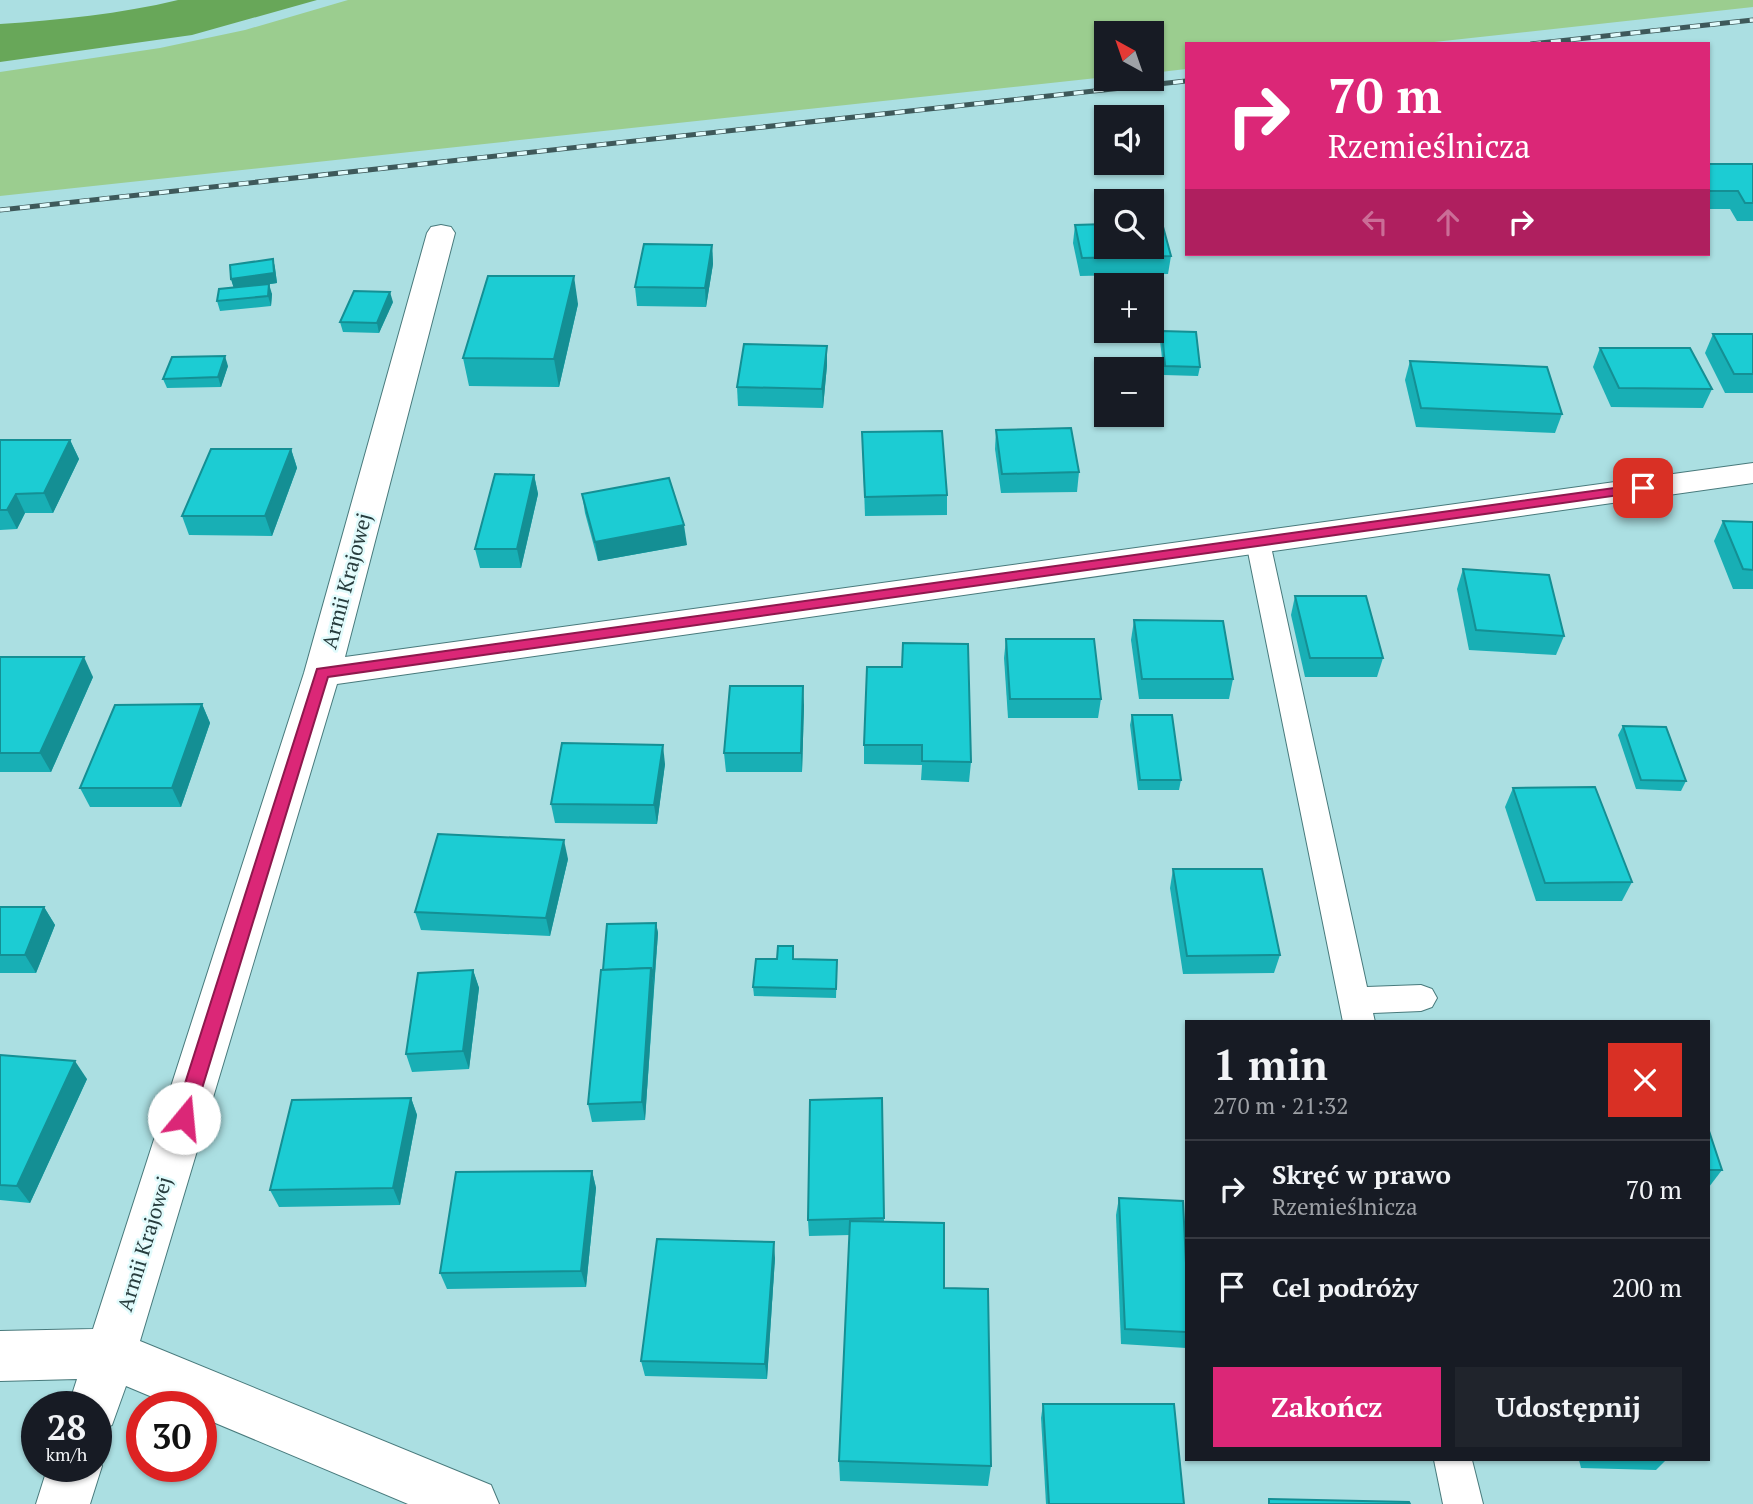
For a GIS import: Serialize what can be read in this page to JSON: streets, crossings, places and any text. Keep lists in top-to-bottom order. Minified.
{"streets":{"street":["Armii Krajowej"]},"north":"top left","page":{"map_buttons":["+","−"],"turn":["70 m","Rzemieślnicza"],"heading":["1 min","270 m · 21:32"],"list":[{"name":"Skręć w prawo","note":"Rzemieślnicza","value":"70 m"},{"name":"Cel podróży","value":"200 m"}],"buttons":["Zakończ","Udostępnij"],"speed":"28 km/h","limit":"30"}}
